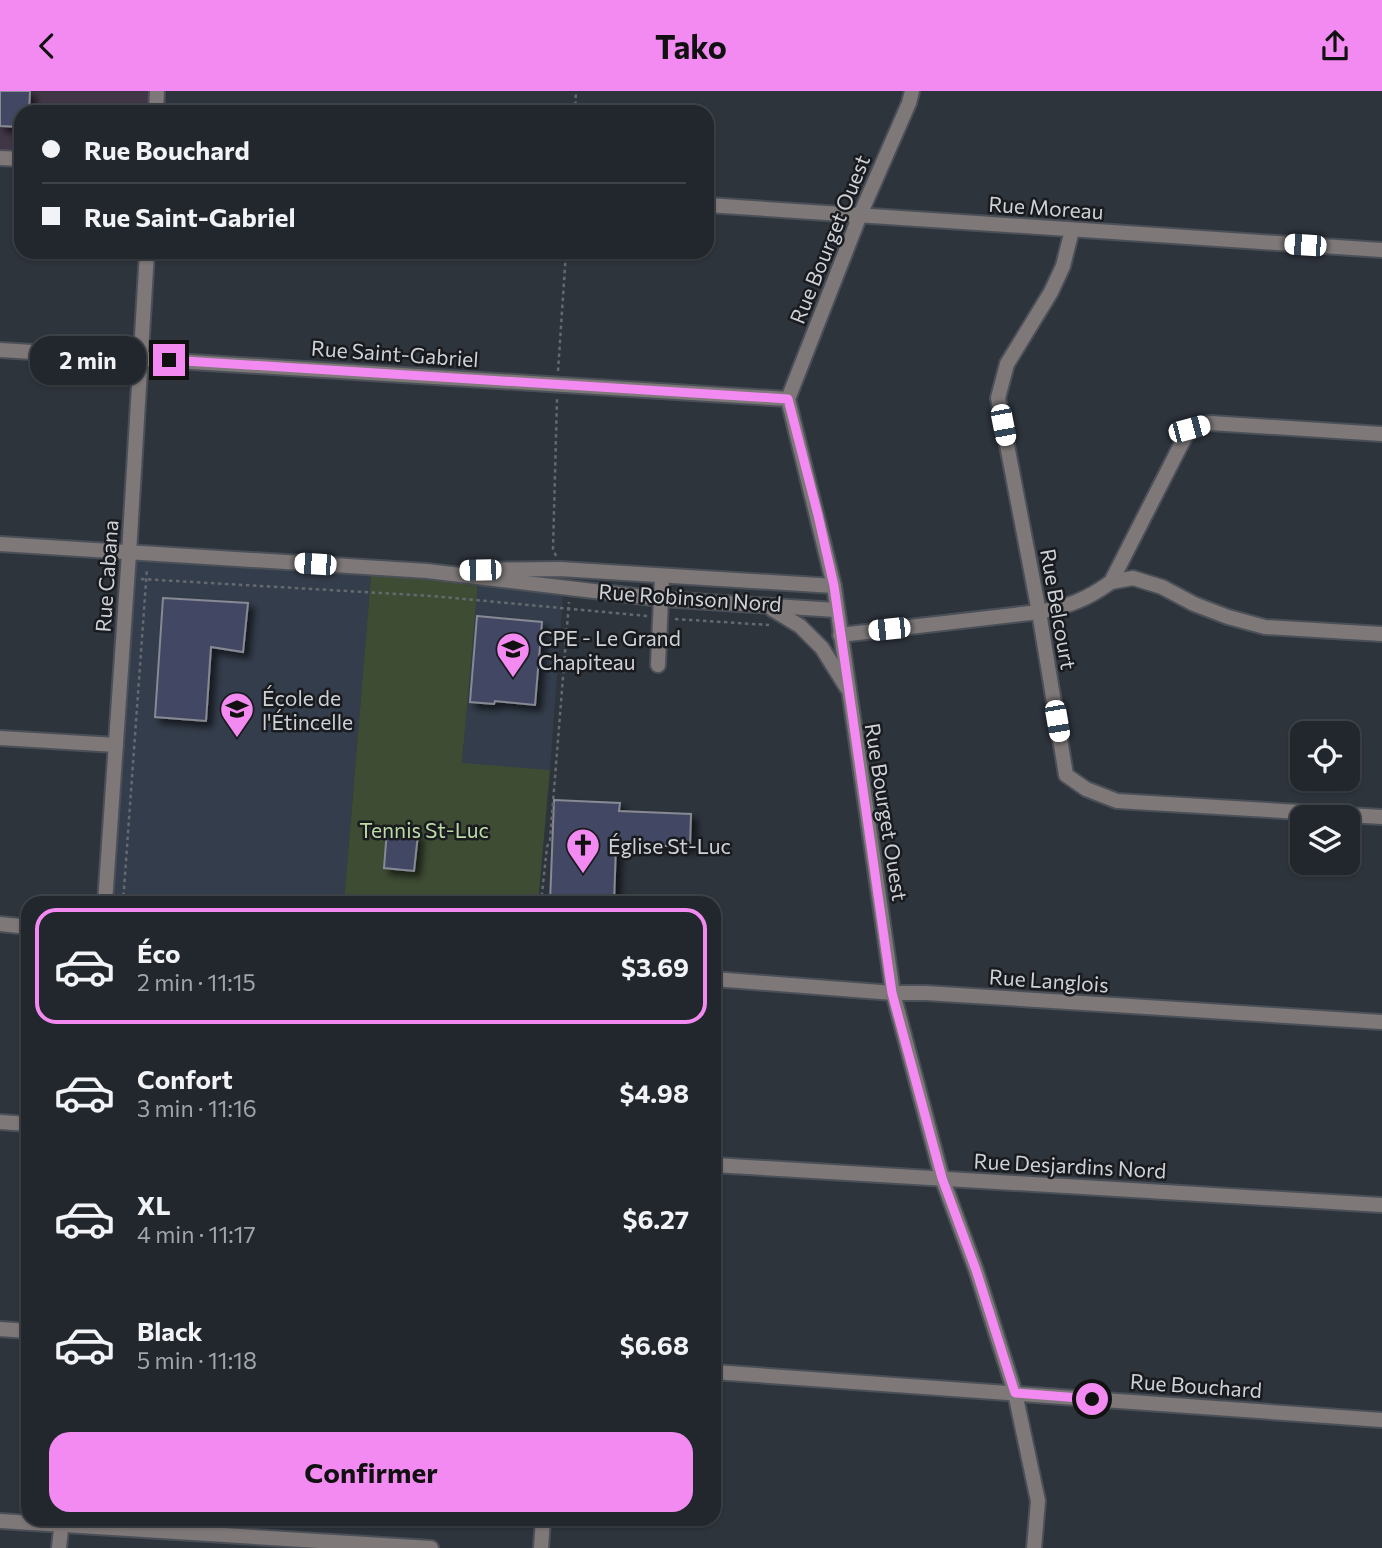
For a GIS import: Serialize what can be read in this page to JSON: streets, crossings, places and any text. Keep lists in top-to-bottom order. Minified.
{"streets":{"street":["Rue Moreau","Rue Bourget Ouest","Rue Saint-Gabriel","Rue Cabana","Rue Robinson Nord","Rue Belcourt","Rue Langlois","Rue Desjardins Nord","Rue Bouchard"]},"crossings":[["Rue Moreau","Rue Bourget Ouest"],["Rue Moreau","Rue Belcourt"],["Rue Bourget Ouest","Rue Saint-Gabriel"],["Rue Bourget Ouest","Rue Robinson Nord"],["Rue Bourget Ouest","Rue Langlois"],["Rue Bourget Ouest","Rue Desjardins Nord"],["Rue Bourget Ouest","Rue Bouchard"],["Rue Saint-Gabriel","Rue Cabana"],["Rue Cabana","Rue Robinson Nord"]],"parks":["Tennis St-Luc"],"places":{"school or university":["CPE - Le Grand Chapiteau","École de l'Étincelle"],"church":["Église St-Luc"]},"page":{"header":"Tako","banner":["Rue Bouchard","Rue Saint-Gabriel"],"bubble":"2 min","list":[{"name":"Éco","note":"2 min · 11:15","value":"$3.69"},{"name":"Confort","note":"3 min · 11:16","value":"$4.98"},{"name":"XL","note":"4 min · 11:17","value":"$6.27"},{"name":"Black","note":"5 min · 11:18","value":"$6.68"}],"buttons":"Confirmer"}}
